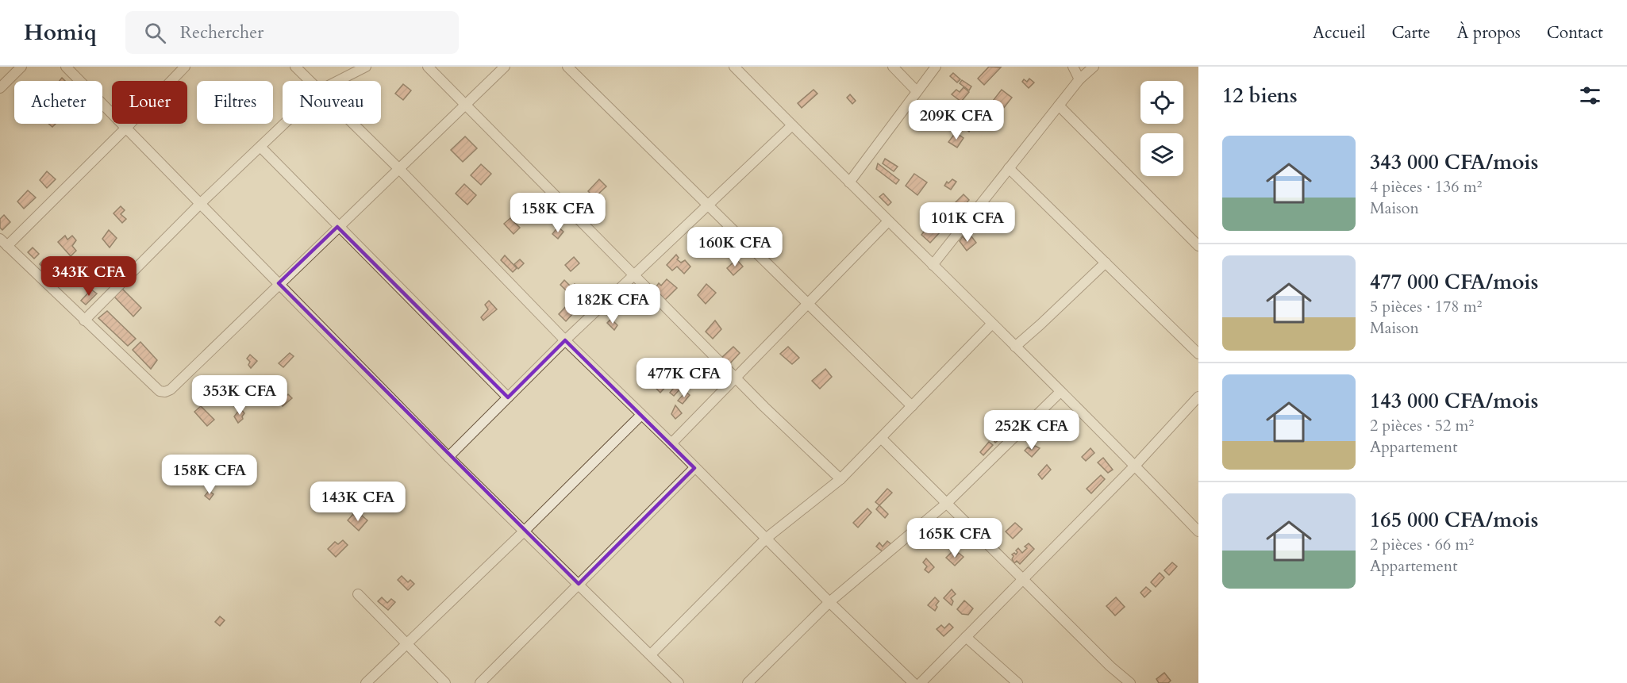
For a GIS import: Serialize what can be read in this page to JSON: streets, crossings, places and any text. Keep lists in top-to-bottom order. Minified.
{"page":{"header":"Homiq","search":"Rechercher","nav":["Accueil","Carte","À propos","Contact"],"heading":"12 biens","chip":["Acheter","Louer","Filtres","Nouveau"],"price":["209K CFA","158K CFA","101K CFA","160K CFA","343K CFA","182K CFA","477K CFA","353K CFA","252K CFA","158K CFA","143K CFA","165K CFA"],"list":[{"name":"343 000 CFA/mois","note":"4 pièces · 136 m² · Maison"},{"name":"477 000 CFA/mois","note":"5 pièces · 178 m² · Maison"},{"name":"143 000 CFA/mois","note":"2 pièces · 52 m² · Appartement"},{"name":"165 000 CFA/mois","note":"2 pièces · 66 m² · Appartement"}]}}
